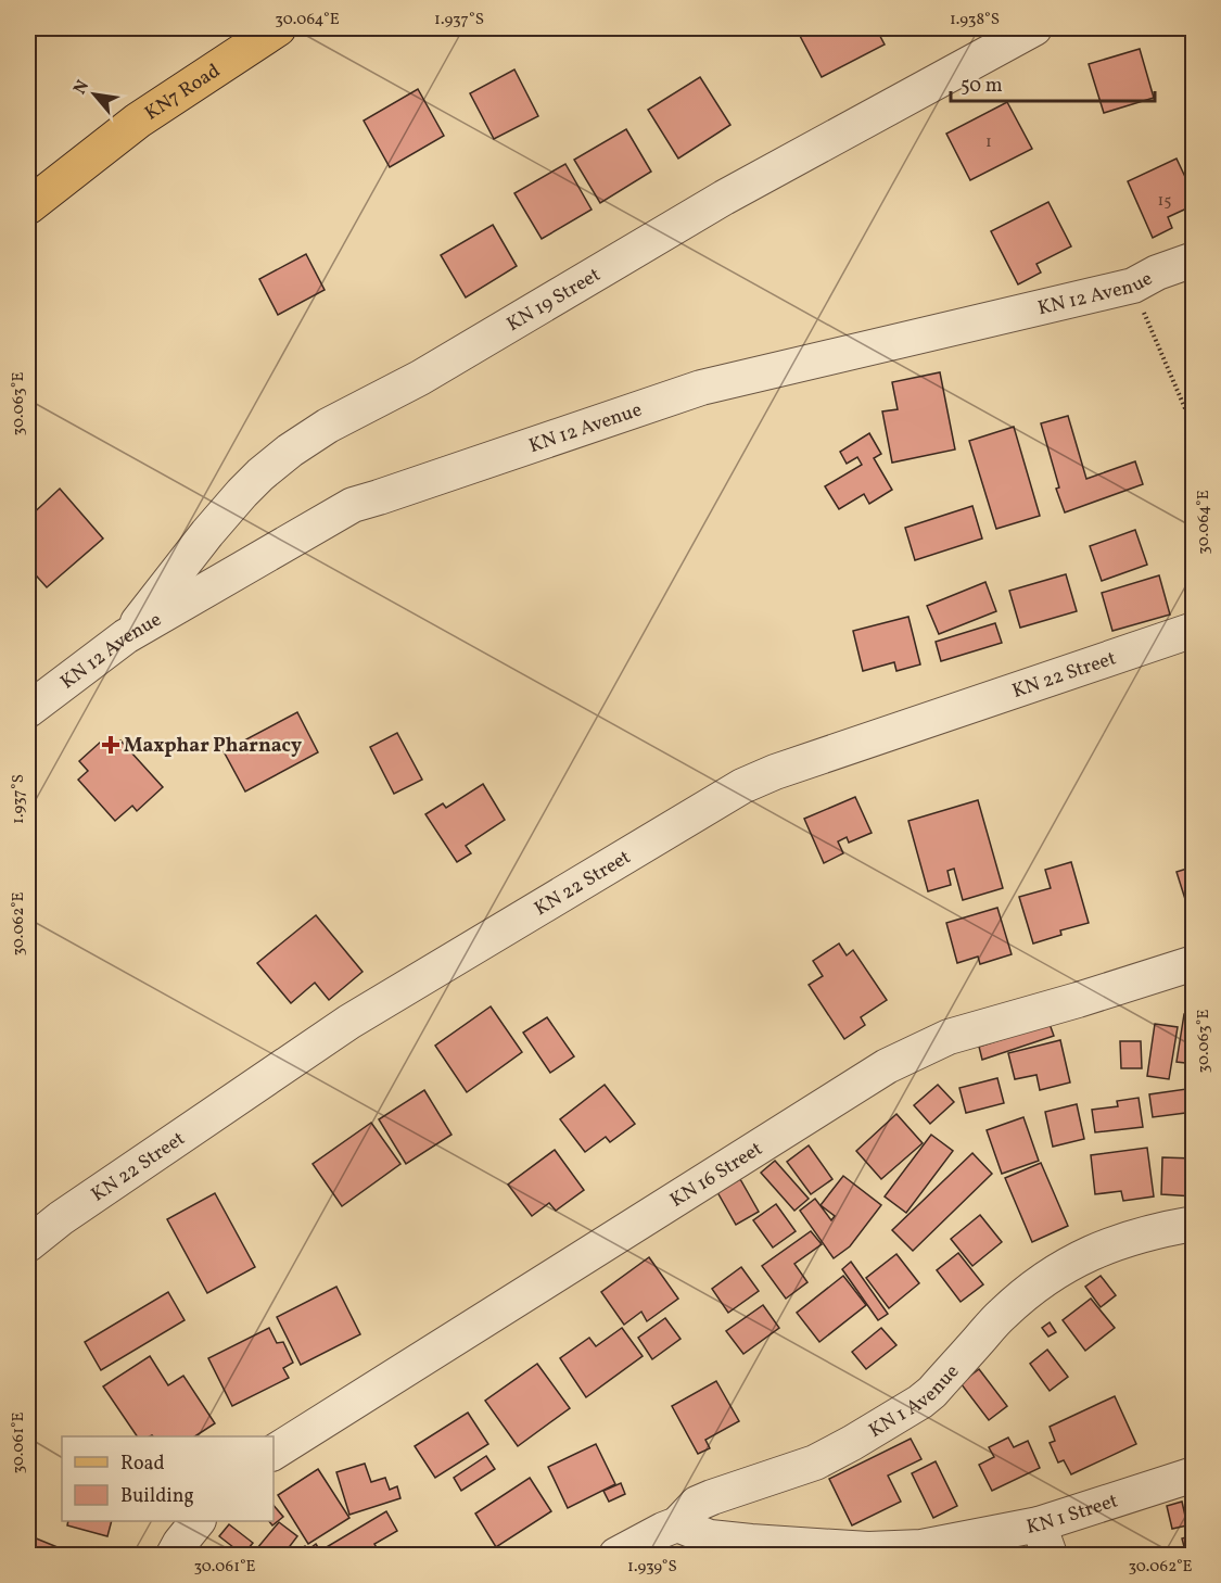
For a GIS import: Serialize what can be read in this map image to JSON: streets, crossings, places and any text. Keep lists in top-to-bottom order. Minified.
{"streets":{"main road":["KN7 Road"],"street":["KN 12 Avenue","KN 19 Street","KN 22 Street","KN 16 Street","KN 1 Avenue","KN 1 Street"]},"crossings":[["KN 12 Avenue","KN 19 Street"],["KN 1 Avenue","KN 1 Street"]],"places":{"health":["Maxphar Pharnacy"]},"house_numbers":["1","15"],"legend":["Road","Building"],"scale_bar":"50 m","north":"top left","coordinates":["30.064°E","1.937°S","1.938°S","30.063°E","30.062°E","30.061°E","1.939°S"]}
